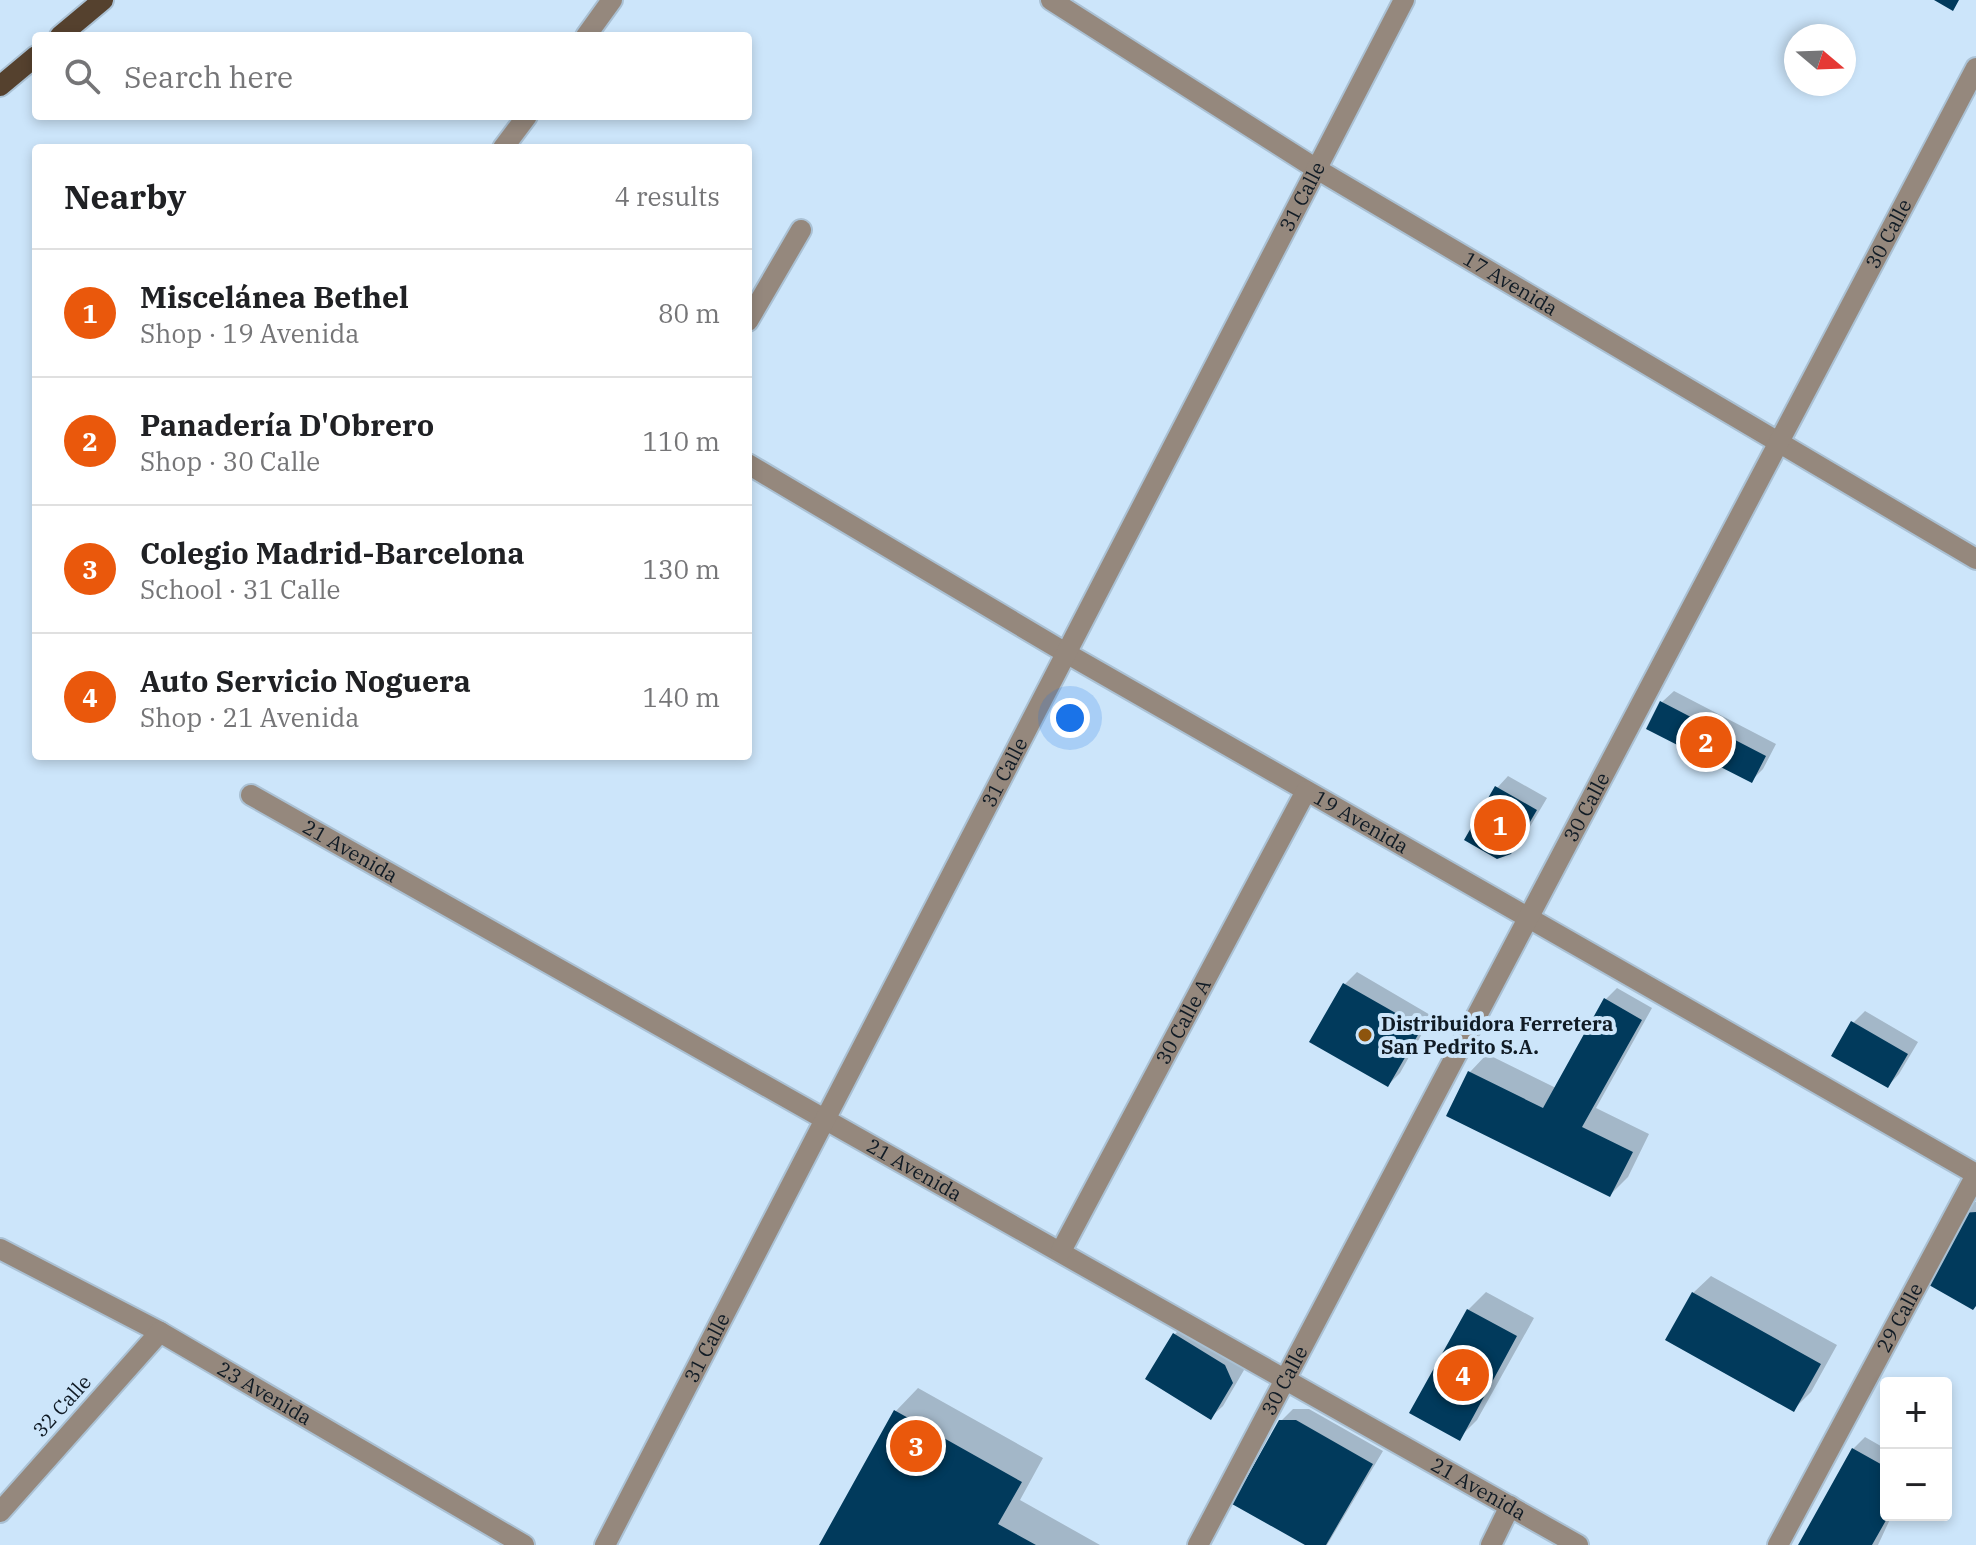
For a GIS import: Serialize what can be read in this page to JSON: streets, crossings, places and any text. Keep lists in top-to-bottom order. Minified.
{"streets":{"street":["31 Calle","30 Calle","17 Avenida","19 Avenida","21 Avenida","30 Calle A","29 Calle","23 Avenida","32 Calle"]},"crossings":[["31 Calle","17 Avenida"],["31 Calle","19 Avenida"],["31 Calle","21 Avenida"],["30 Calle","17 Avenida"],["30 Calle","19 Avenida"],["30 Calle","21 Avenida"],["19 Avenida","30 Calle A"],["19 Avenida","29 Calle"],["21 Avenida","30 Calle A"],["23 Avenida","32 Calle"]],"places":["Distribuidora Ferretera San Pedrito S.A."],"north":"right","page":{"search":"Search here","heading":["Nearby","4 results"],"list":[{"mark":"1","name":"Miscelánea Bethel","note":"Shop · 19 Avenida","value":"80 m"},{"mark":"2","name":"Panadería D'Obrero","note":"Shop · 30 Calle","value":"110 m"},{"mark":"3","name":"Colegio Madrid-Barcelona","note":"School · 31 Calle","value":"130 m"},{"mark":"4","name":"Auto Servicio Noguera","note":"Shop · 21 Avenida","value":"140 m"}],"pins":["2","1","4","3"],"map_buttons":["+","−"]}}
